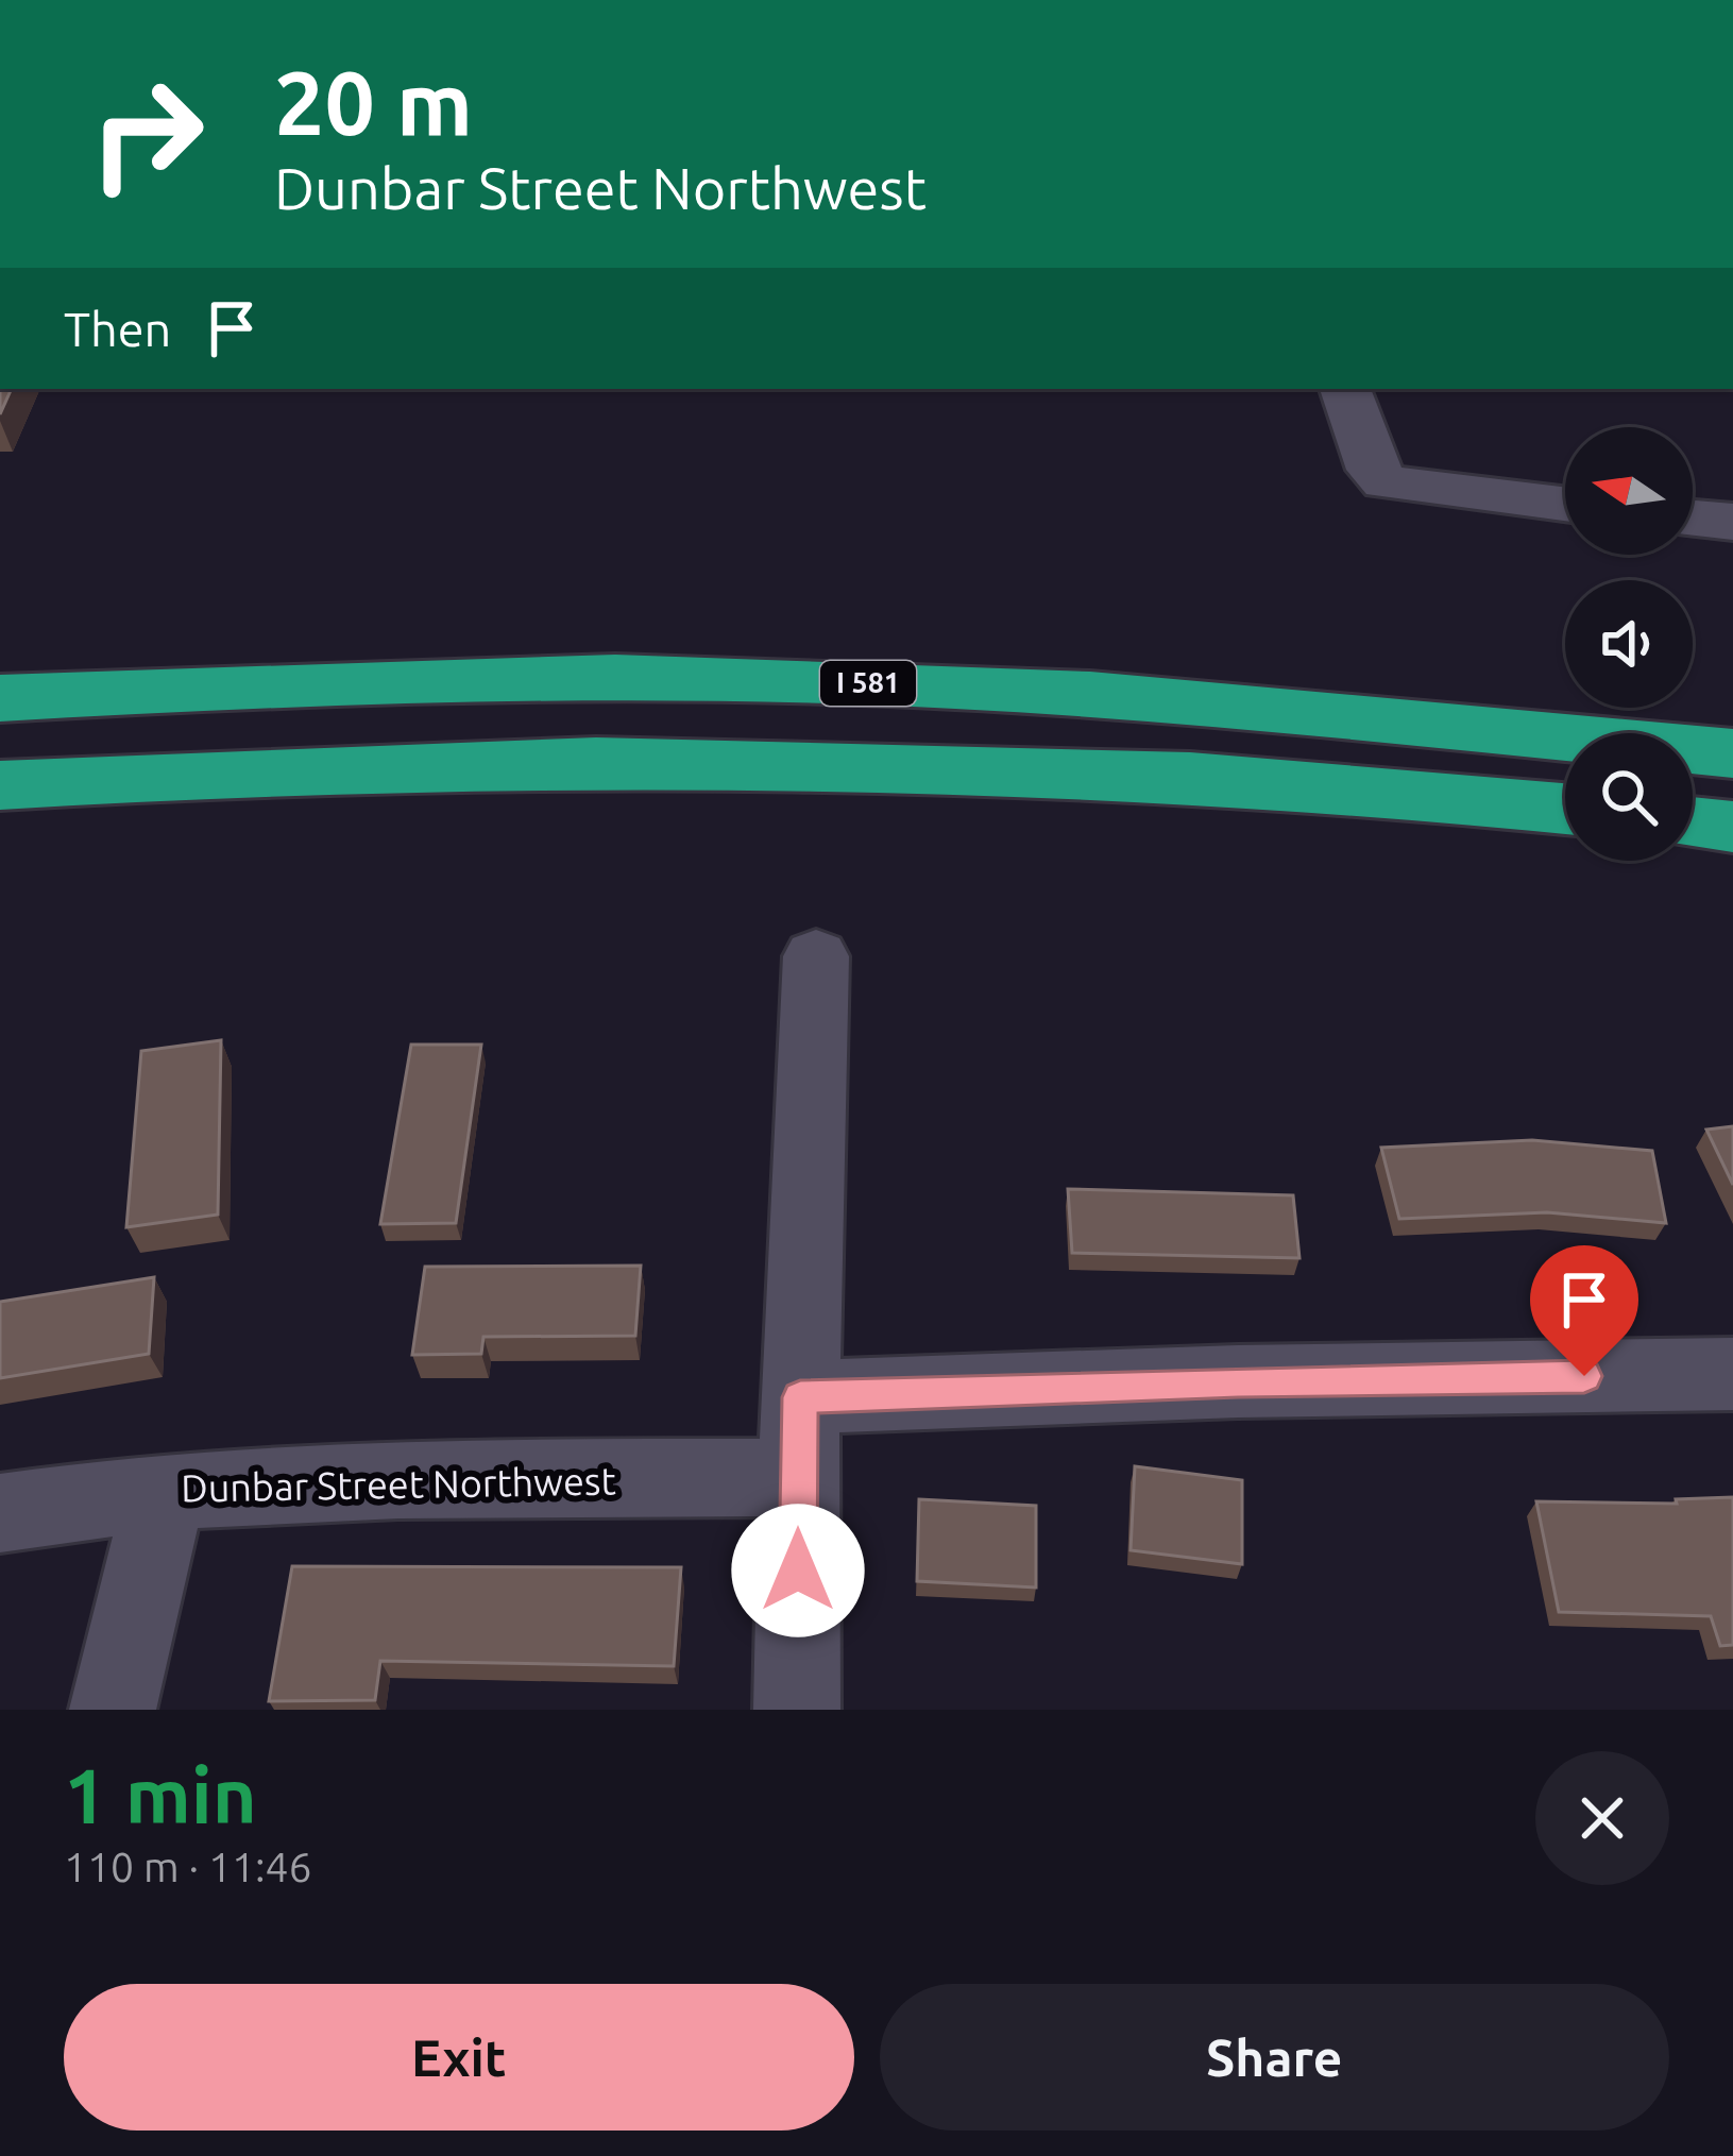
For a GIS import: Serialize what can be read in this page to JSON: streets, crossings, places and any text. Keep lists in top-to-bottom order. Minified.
{"streets":{"highway":["I 581"],"street":["Dunbar Street Northwest"]},"north":"left","page":{"turn":["20 m","Dunbar Street Northwest"],"then":"Then","heading":["1 min","110 m · 11:46"],"buttons":["Exit","Share"]}}
